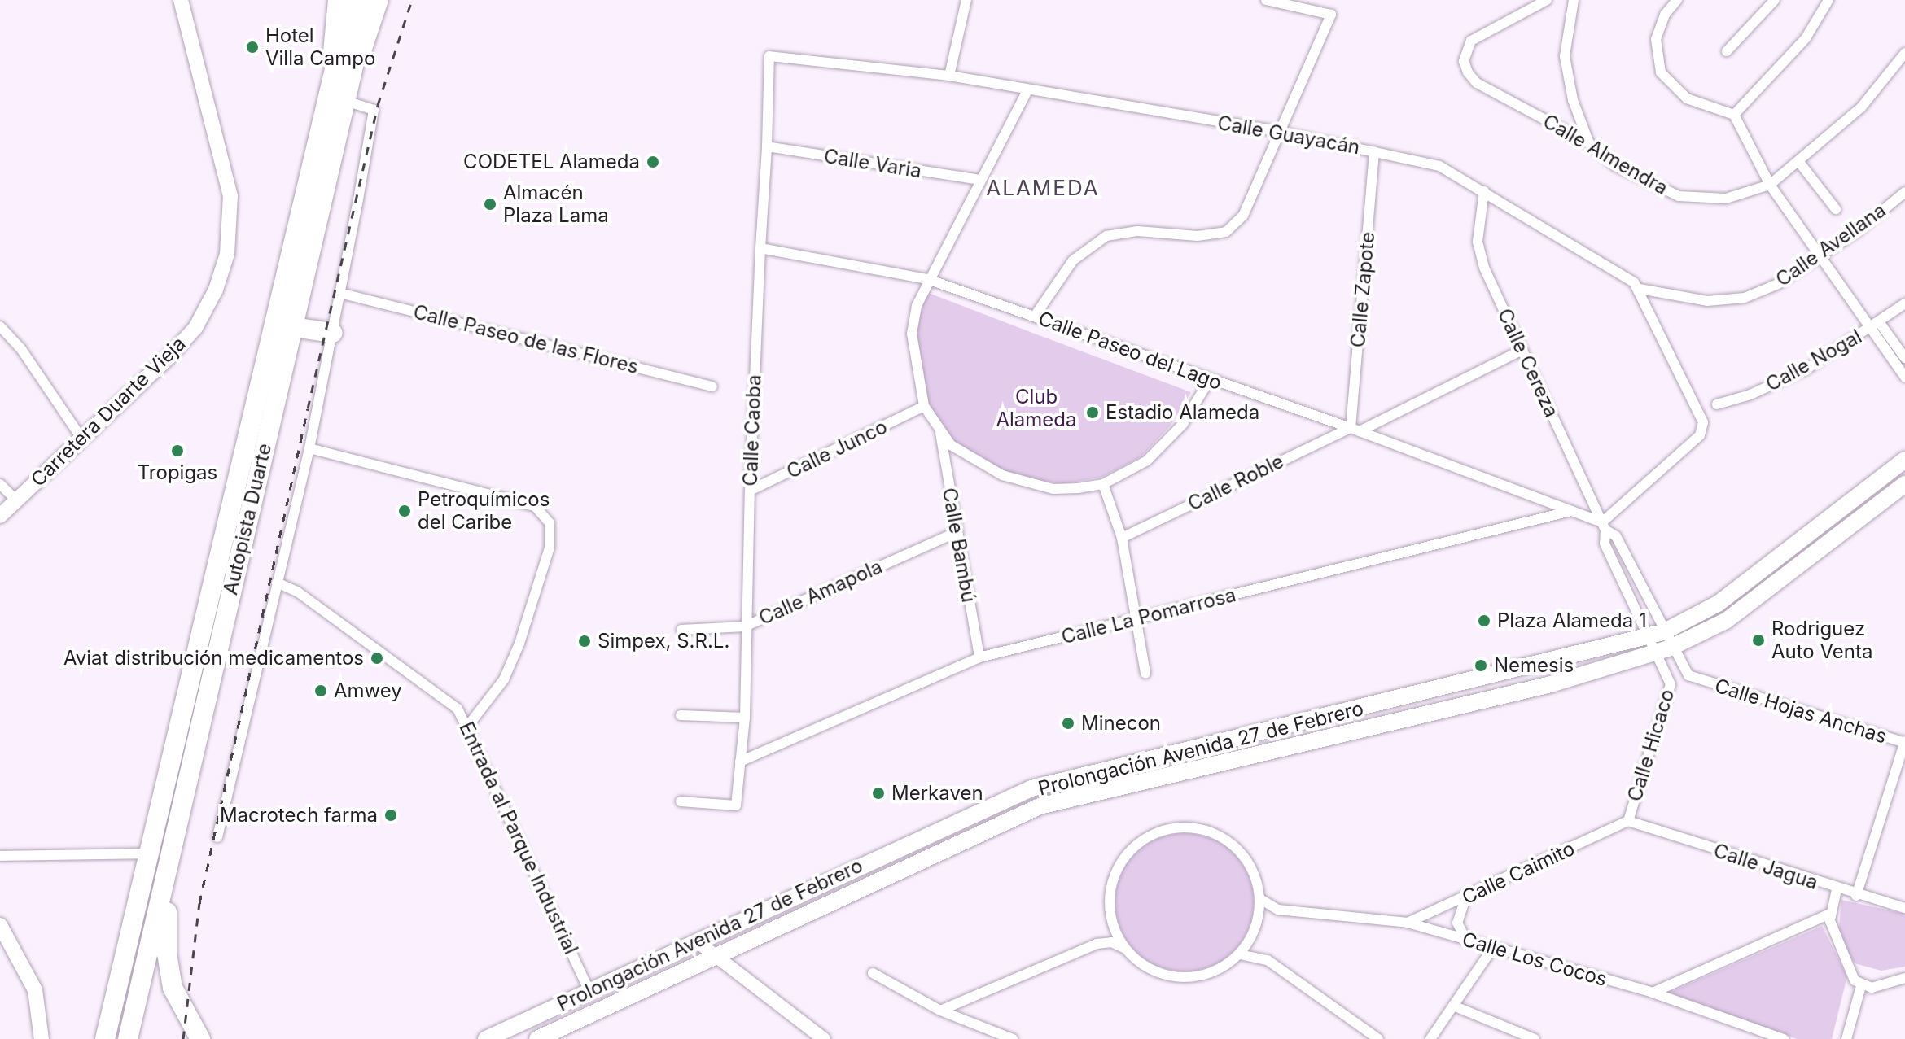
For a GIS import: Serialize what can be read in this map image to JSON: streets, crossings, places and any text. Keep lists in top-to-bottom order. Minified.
{"streets":{"highway":["Autopista Duarte"],"main road":["Carretera Duarte Vieja","Prolongación Avenida 27 de Febrero"],"street":["Calle Guayacán","Calle Almendra","Calle Varia","Calle Avellana","Calle Zapote","Calle Paseo de las Flores","Calle Paseo del Lago","Calle Nogal","Calle Cereza","Calle Caoba","Calle Junco","Calle Roble","Calle Bambú","Calle Amapola","Calle La Pomarrosa","Calle Hojas Anchas","Calle Hicaco","Entrada al Parque Industrial","Calle Jagua","Calle Caimito","Calle Los Cocos"]},"crossings":[["Calle Guayacán","Calle Avellana"],["Calle Guayacán","Calle Zapote"],["Calle Guayacán","Calle Paseo del Lago"],["Calle Guayacán","Calle Cereza"],["Calle Guayacán","Calle Caoba"],["Calle Varia","Calle Caoba"],["Calle Zapote","Calle Paseo del Lago"],["Calle Zapote","Calle Roble"],["Calle Paseo del Lago","Calle Cereza"],["Calle Paseo del Lago","Calle Caoba"],["Calle Paseo del Lago","Calle Roble"],["Calle Paseo del Lago","Calle La Pomarrosa"],["Calle Cereza","Calle Roble"],["Calle Cereza","Calle Hicaco"],["Calle Cereza","Prolongación Avenida 27 de Febrero"],["Calle Caoba","Calle Junco"],["Calle Caoba","Calle Amapola"],["Calle Caoba","Calle La Pomarrosa"],["Calle Bambú","Calle Amapola"],["Calle Bambú","Calle La Pomarrosa"],["Calle Hicaco","Prolongación Avenida 27 de Febrero"],["Calle Hicaco","Calle Jagua"],["Calle Hicaco","Calle Caimito"],["Prolongación Avenida 27 de Febrero","Entrada al Parque Industrial"],["Calle Jagua","Calle Caimito"],["Calle Caimito","Calle Los Cocos"]],"districts":["ALAMEDA"],"parks":["Club Alameda"],"places":["Hotel Villa Campo","CODETEL Alameda","Almacén Plaza Lama","Estadio Alameda","Tropigas","Petroquímicos del Caribe","Plaza Alameda 1","Rodriguez Auto Venta","Simpex, S.R.L.","Aviat distribución medicamentos","Nemesis","Amwey","Minecon","Merkaven","Macrotech farma"]}
